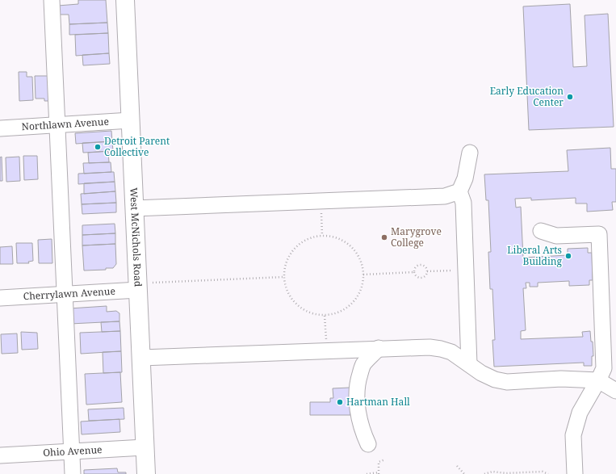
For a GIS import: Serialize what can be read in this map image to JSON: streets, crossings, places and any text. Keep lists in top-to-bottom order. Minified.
{"streets":{"main road":["West McNichols Road"],"street":["Northlawn Avenue","Cherrylawn Avenue","Ohio Avenue"]},"crossings":[["Northlawn Avenue","West McNichols Road"],["West McNichols Road","Cherrylawn Avenue"],["West McNichols Road","Ohio Avenue"]],"places":["Early Education Center","Detroit Parent Collective","Marygrove College","Liberal Arts Building","Hartman Hall"]}
